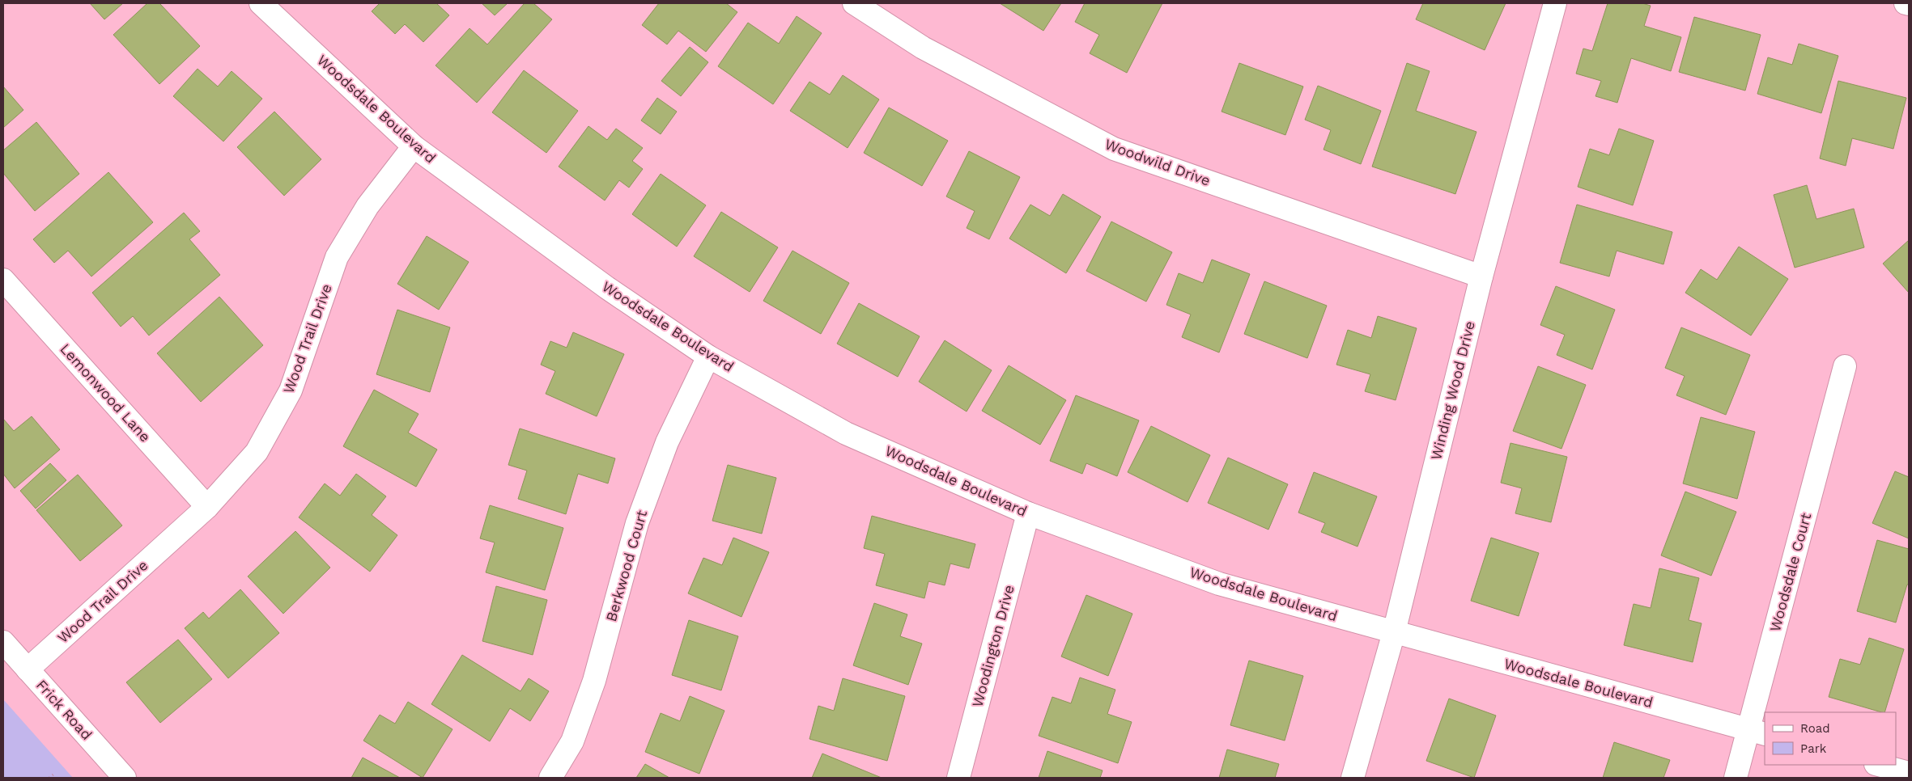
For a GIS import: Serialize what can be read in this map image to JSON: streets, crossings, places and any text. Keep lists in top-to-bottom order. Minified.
{"streets":{"street":["Woodsdale Boulevard","Woodwild Drive","Wood Trail Drive","Winding Wood Drive","Lemonwood Lane","Berkwood Court","Woodsdale Court","Woodington Drive","Frick Road"]},"crossings":[["Woodsdale Boulevard","Wood Trail Drive"],["Woodsdale Boulevard","Winding Wood Drive"],["Woodsdale Boulevard","Berkwood Court"],["Woodsdale Boulevard","Woodsdale Court"],["Woodsdale Boulevard","Woodington Drive"],["Woodwild Drive","Winding Wood Drive"],["Wood Trail Drive","Lemonwood Lane"],["Wood Trail Drive","Frick Road"]],"legend":["Road","Park"]}
